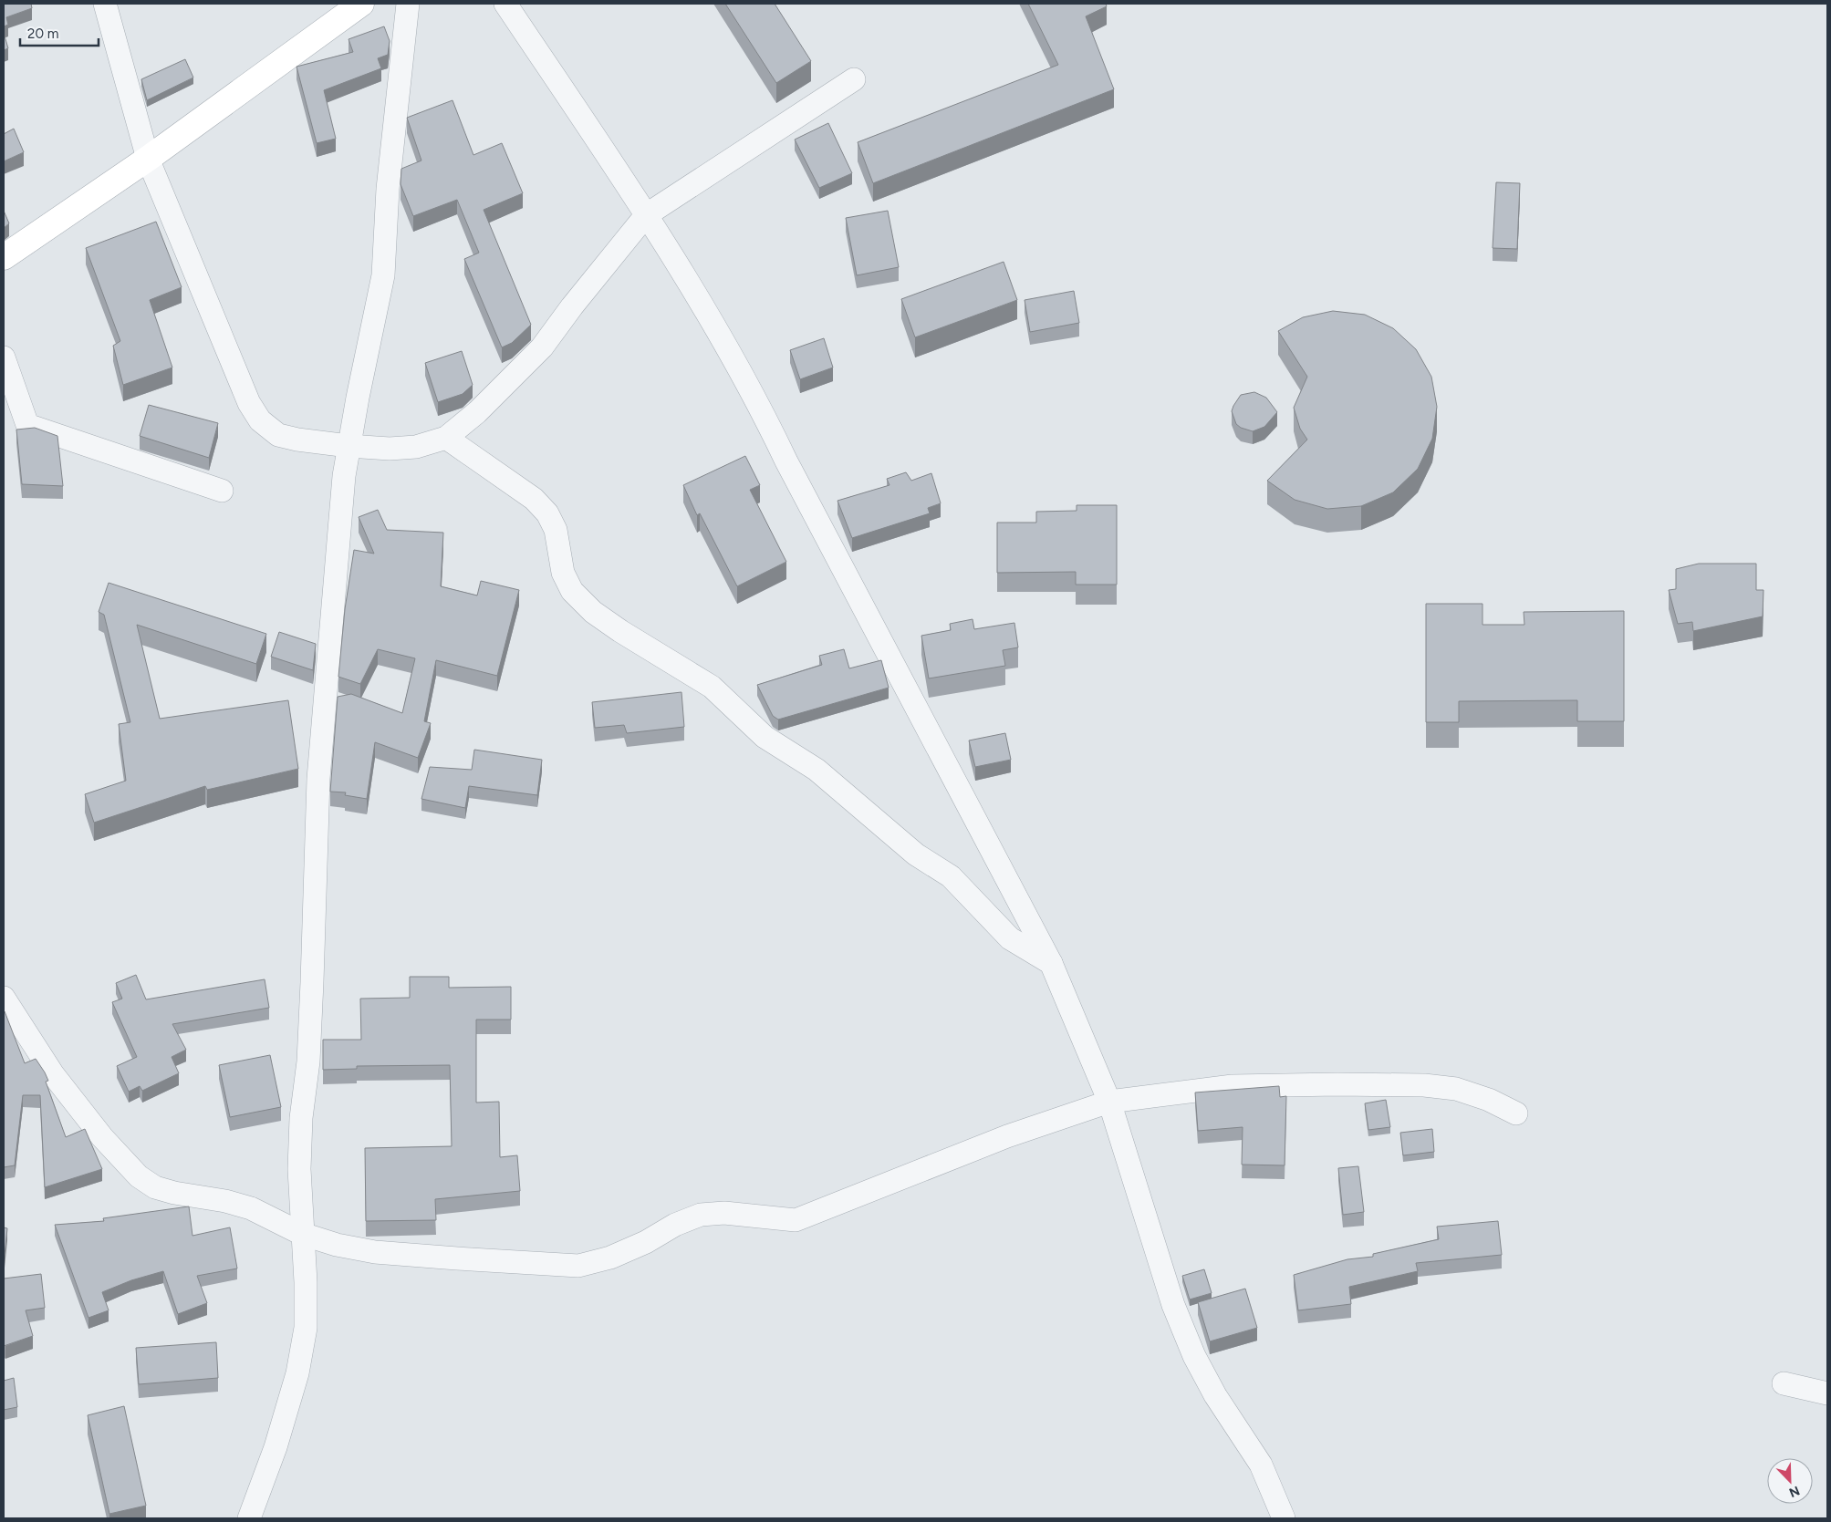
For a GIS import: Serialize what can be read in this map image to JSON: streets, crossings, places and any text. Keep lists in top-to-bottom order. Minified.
{"scale_bar":"20 m","north":"bottom right"}
